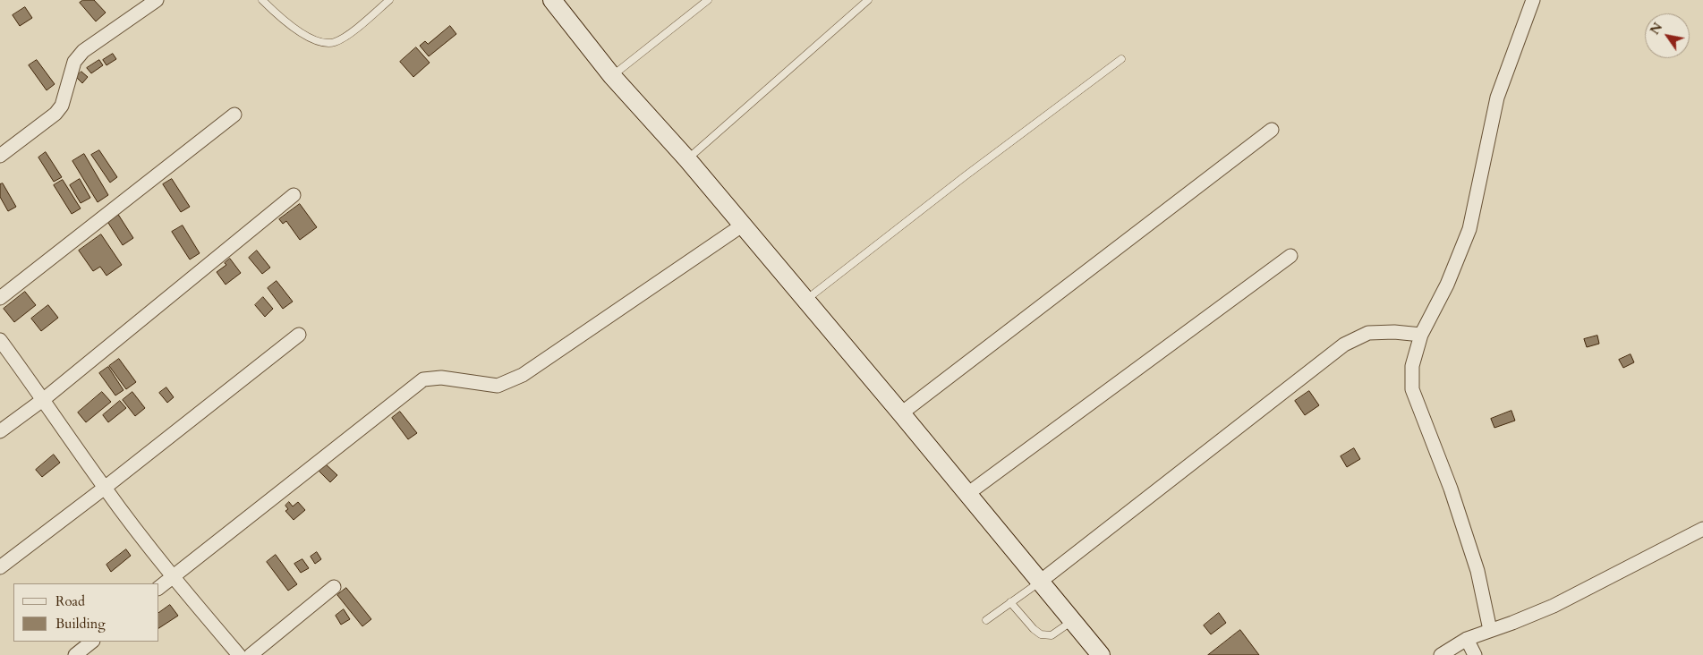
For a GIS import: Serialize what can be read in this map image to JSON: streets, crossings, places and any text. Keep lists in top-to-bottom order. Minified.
{"legend":["Road","Building"],"north":"top left"}
